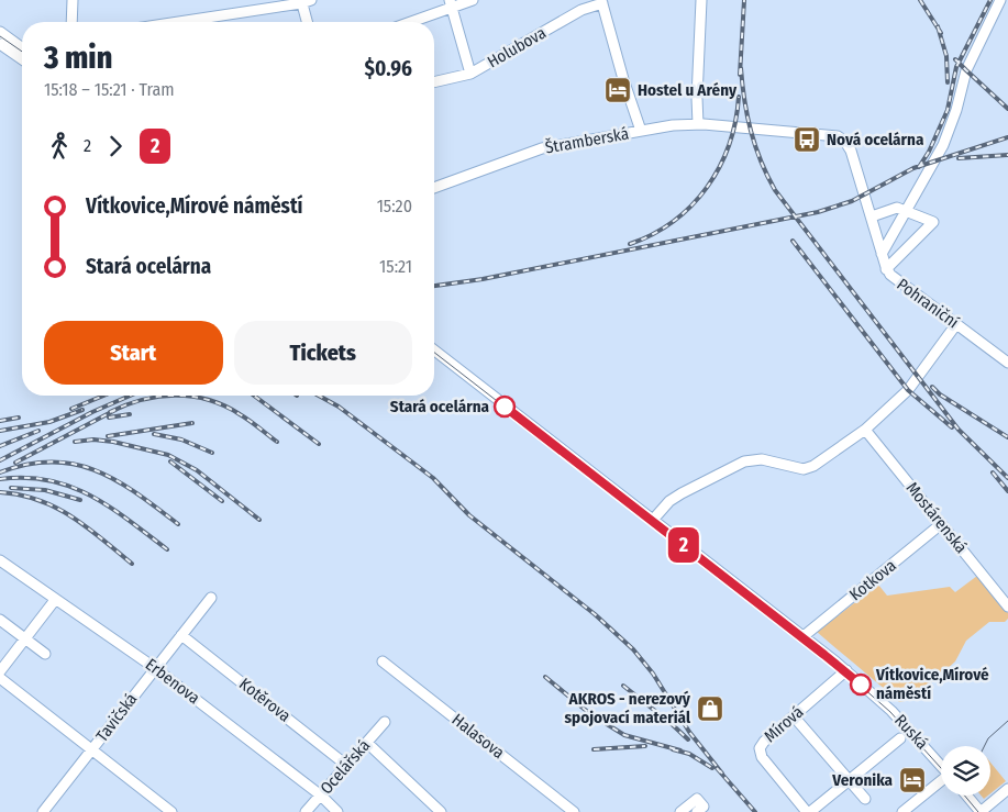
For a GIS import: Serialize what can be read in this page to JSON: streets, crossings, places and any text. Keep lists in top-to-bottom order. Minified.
{"streets":{"street":["Holubova","Štramberská","Pohraniční","Mostárenská","Kotkova","Erbenova","Kotěrova","Tavičská","Mírová","Ruská","Halasova","Ocelářská"]},"crossings":[["Štramberská","Pohraniční"],["Mostárenská","Kotkova"],["Kotkova","Ruská"],["Erbenova","Tavičská"],["Erbenova","Ocelářská"],["Kotěrova","Tavičská"],["Kotěrova","Ocelářská"],["Mírová","Ruská"]],"places":{"hotel":["Hostel u Arény","Veronika"],"bus stop":["Nová ocelárna"],"other":["Stará ocelárna","Vítkovice,Mírové náměstí"],"shop":["AKROS - nerezový spojovací materiál"]},"lines":["tram line 2"],"page":{"on_map":"2","heading":["3 min","15:18 – 15:21 · Tram","$0.96"],"legs":["2","2"],"list":[{"name":"Vítkovice,Mírové náměstí","value":"15:20"},{"name":"Stará ocelárna","value":"15:21"}],"buttons":["Start","Tickets"]}}
